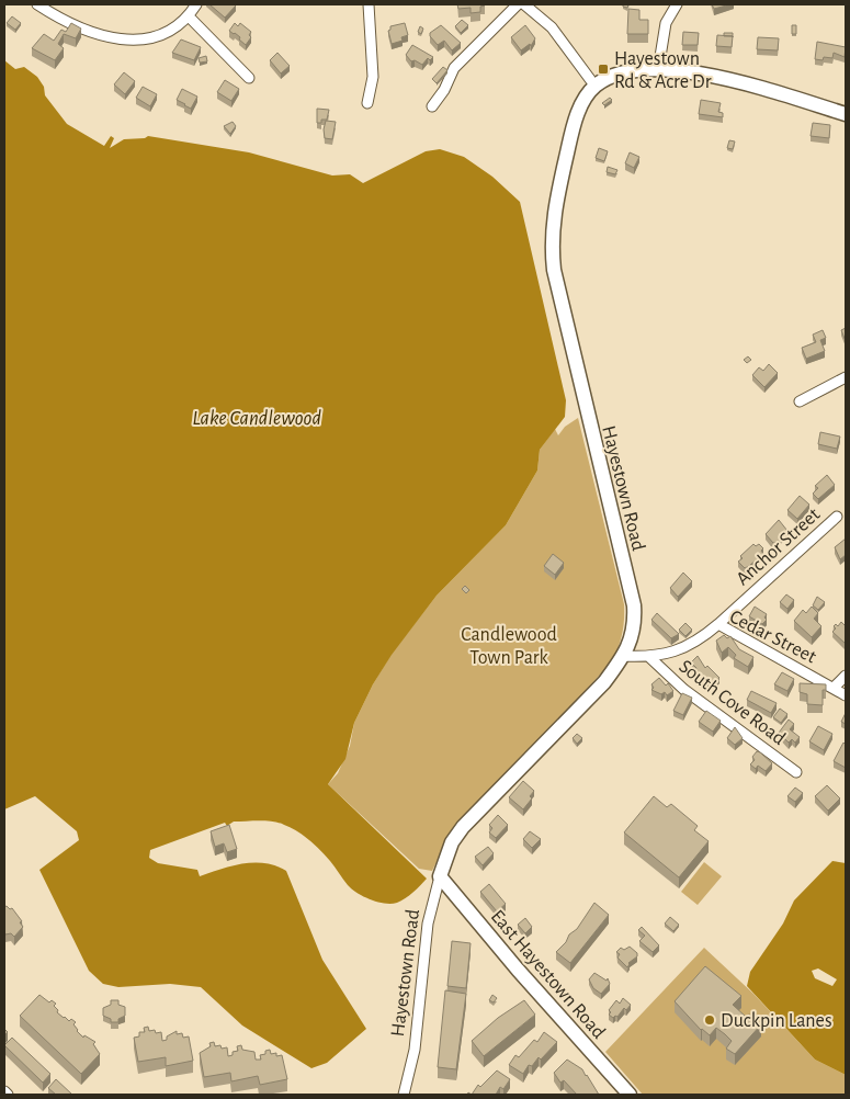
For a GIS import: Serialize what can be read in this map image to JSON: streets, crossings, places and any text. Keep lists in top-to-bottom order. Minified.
{"streets":{"street":["Hayestown Road","Anchor Street","Cedar Street","South Cove Road","East Hayestown Road"]},"crossings":[["Hayestown Road","Cedar Street"],["Hayestown Road","East Hayestown Road"],["Anchor Street","Cedar Street"],["Cedar Street","South Cove Road"]],"water":["Lake Candlewood"],"parks":["Candlewood Town Park"],"places":{"transit":["Hayestown Rd & Acre Dr"],"other":["Duckpin Lanes"]}}
